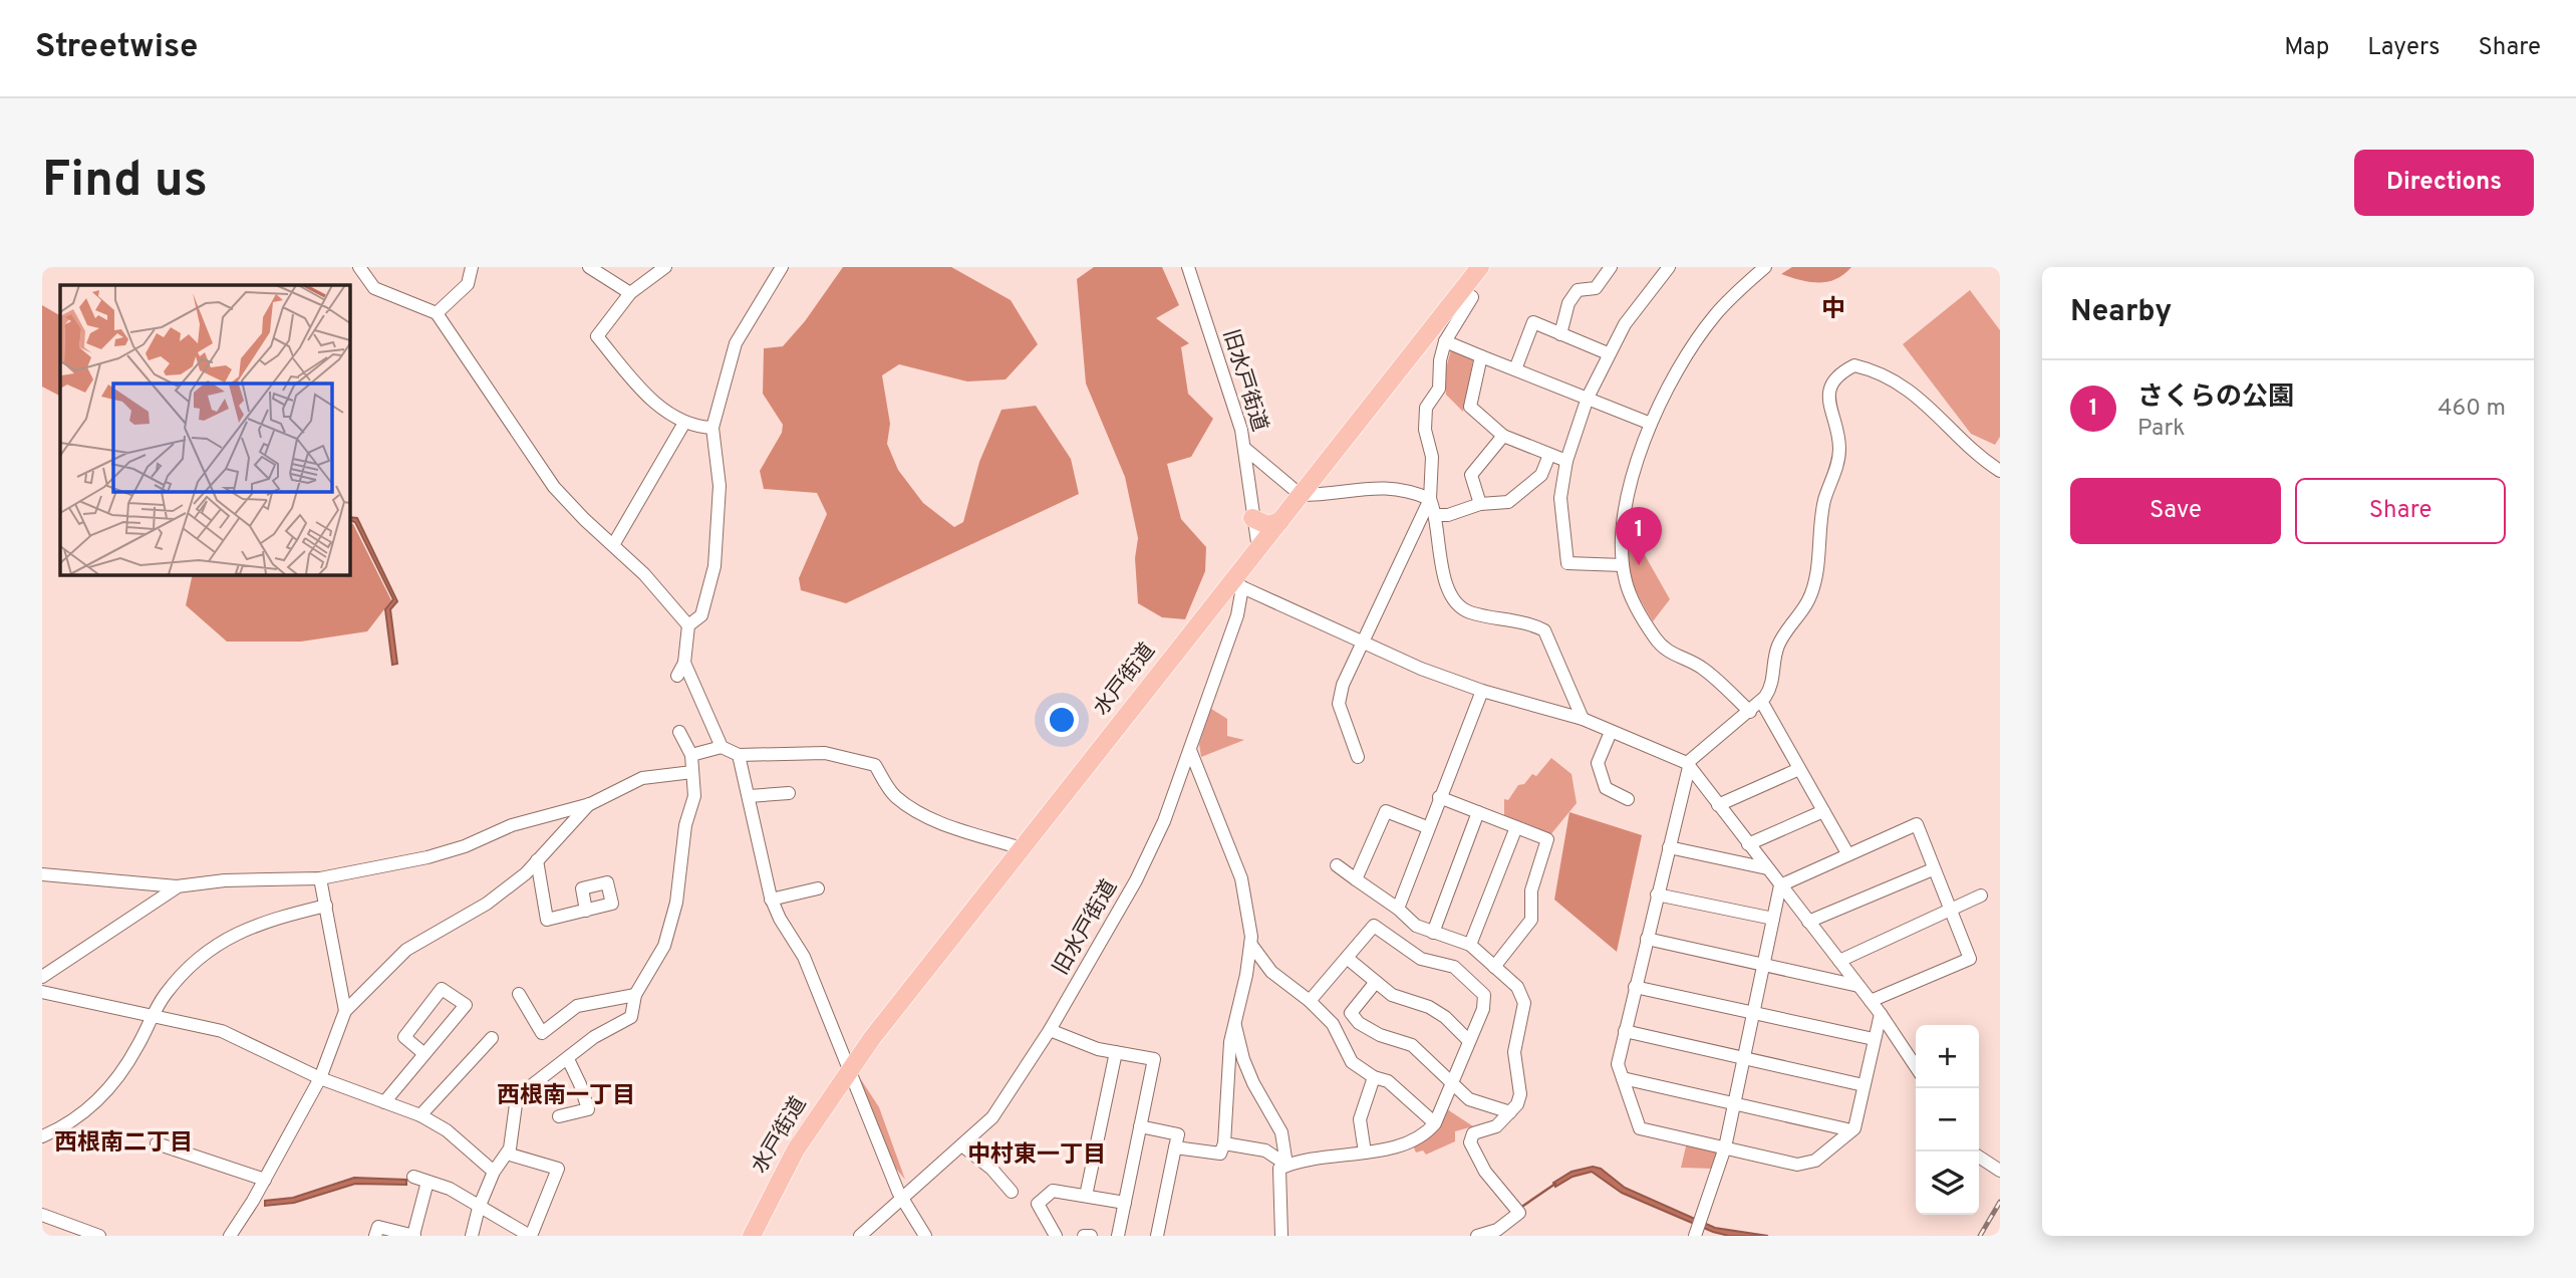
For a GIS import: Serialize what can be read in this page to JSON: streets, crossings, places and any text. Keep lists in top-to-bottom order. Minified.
{"streets":{"highway":["水戸街道"],"street":["旧水戸街道"]},"crossings":[["旧水戸街道","水戸街道"]],"districts":["中","西根南一丁目","西根南二丁目","中村東一丁目"],"page":{"header":"Streetwise","nav":["Map","Layers","Share"],"buttons":["Directions",["Save","Share"]],"title":"Find us","heading":"Nearby","list":[{"mark":"1","name":"さくらの公園","note":"Park","value":"460 m"}],"pins":"1","map_buttons":["+","−"]}}
